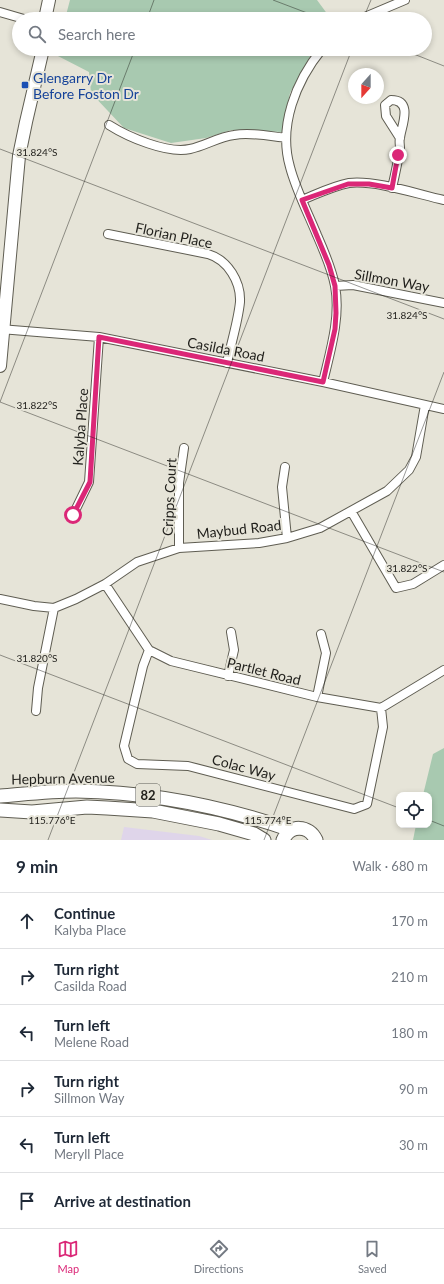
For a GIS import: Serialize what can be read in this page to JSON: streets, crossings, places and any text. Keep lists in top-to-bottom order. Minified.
{"streets":{"main road":["Hepburn Avenue","82"],"street":["Florian Place","Sillmon Way","Casilda Road","Kalyba Place","Cripps Court","Maybud Road","Partlet Road","Colac Way"]},"crossings":[["Florian Place","Casilda Road"],["Casilda Road","Kalyba Place"],["Casilda Road","Maybud Road"],["Cripps Court","Maybud Road"],["Partlet Road","Colac Way"]],"places":{"transit":["Glengarry Dr Before Foston Dr"]},"north":"bottom","page":{"search":"Search here","heading":["9 min","Walk · 680 m"],"list":[["Continue","Kalyba Place","170 m"],["Turn right","Casilda Road","210 m"],["Turn left","Melene Road","180 m"],["Turn right","Sillmon Way","90 m"],["Turn left","Meryll Place","30 m"],"Arrive at destination"],"nav":["Map","Directions","Saved"]},"coordinates":["31.824°S","31.822°S","31.820°S","115.776°E","115.774°E"]}
